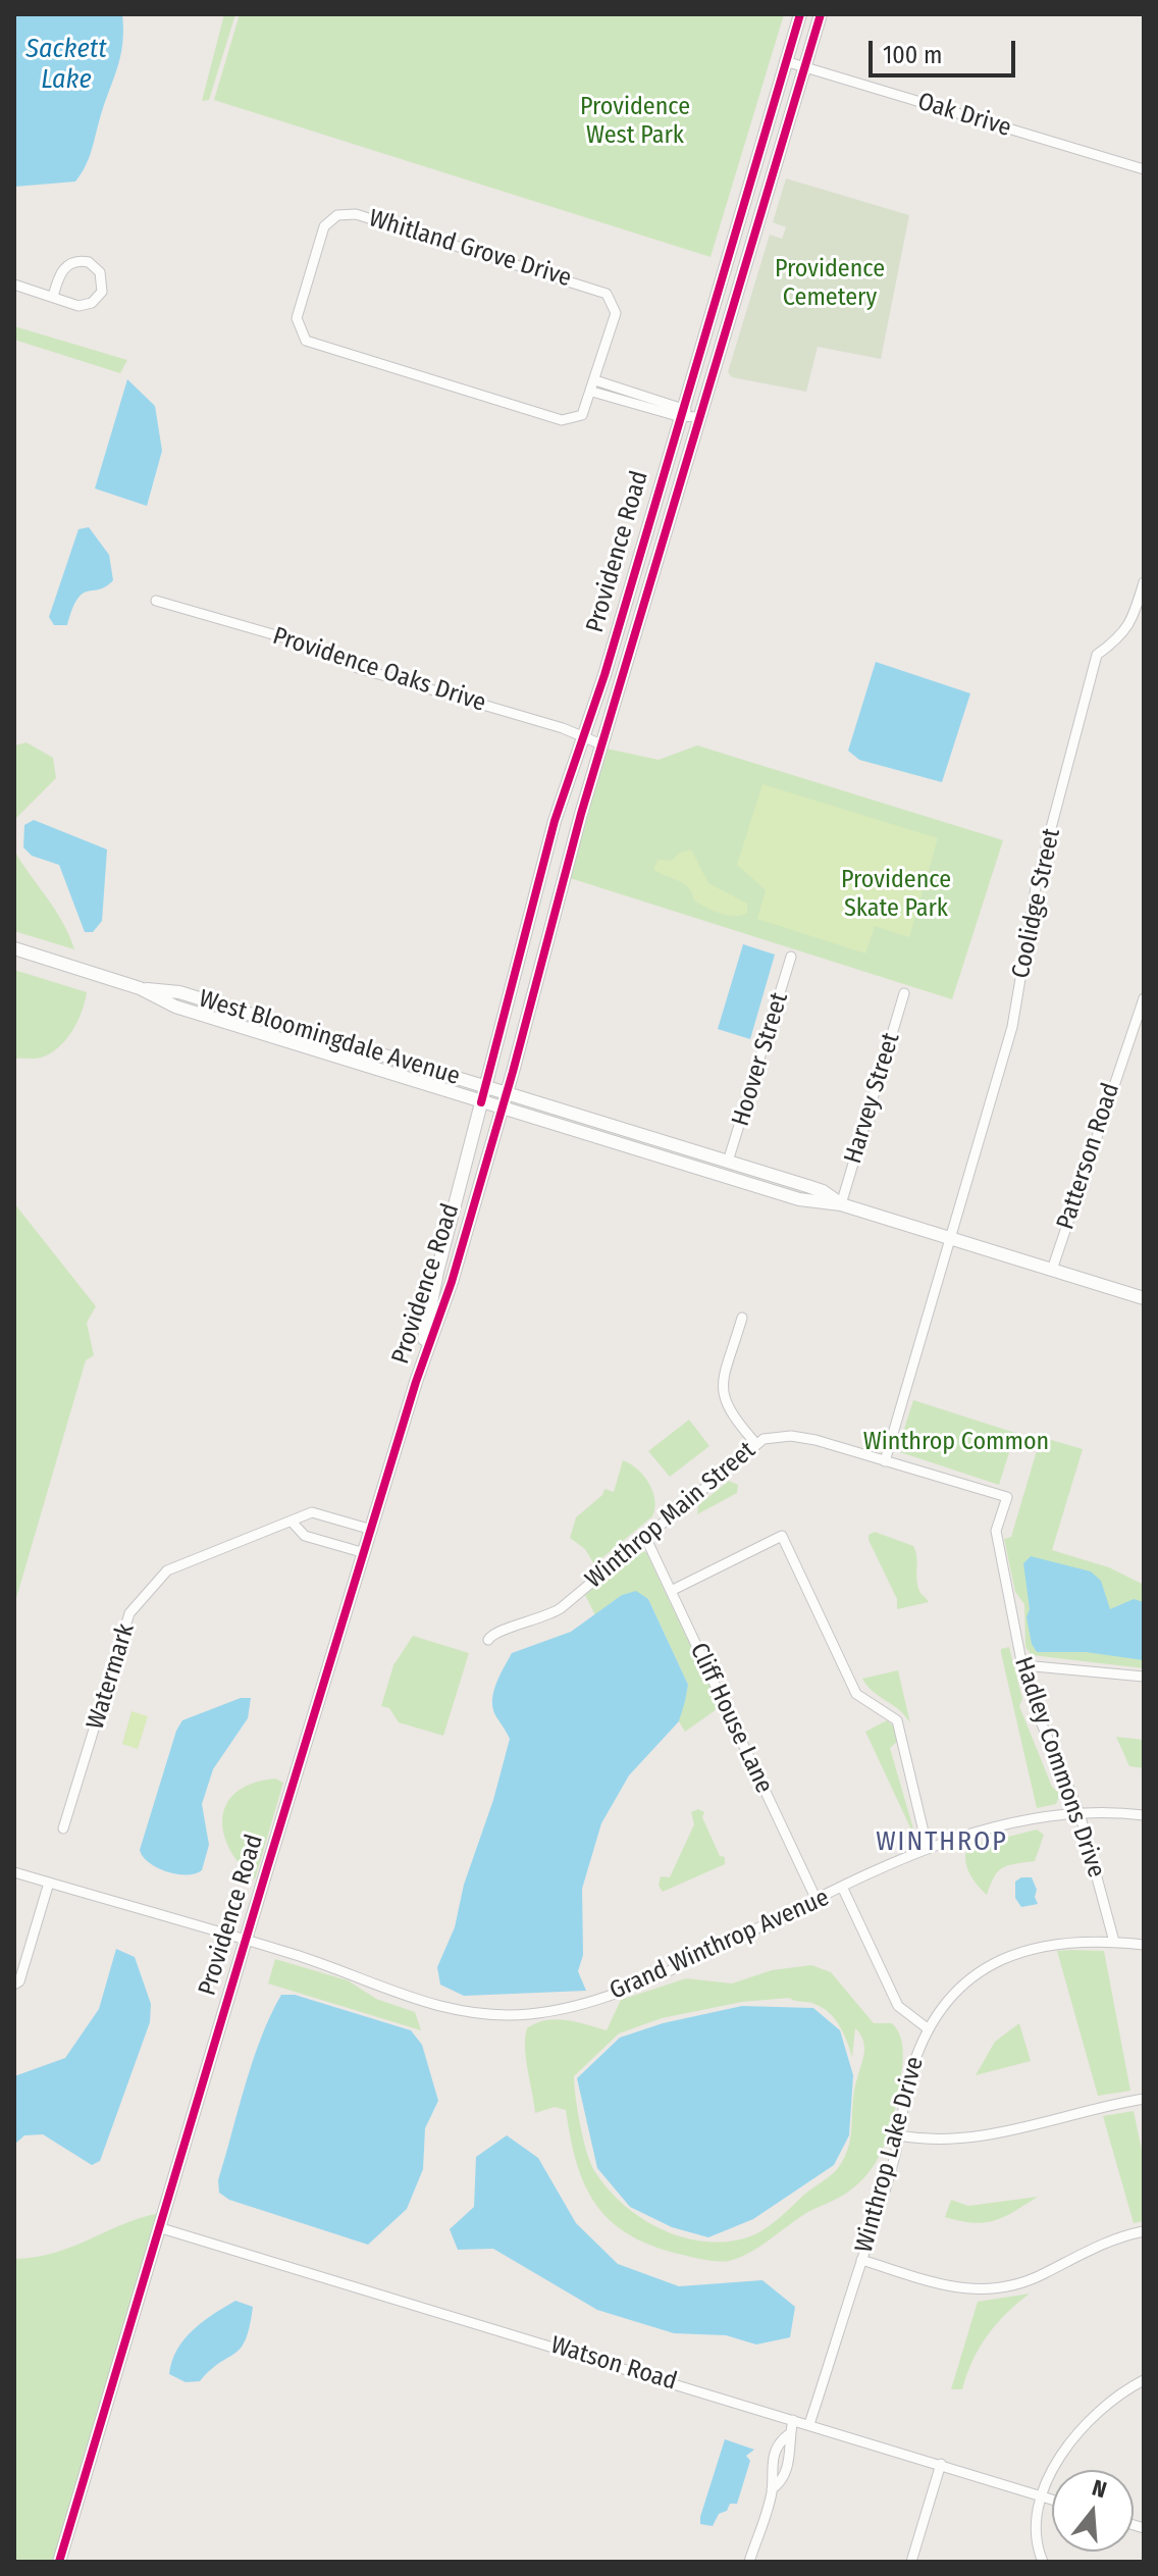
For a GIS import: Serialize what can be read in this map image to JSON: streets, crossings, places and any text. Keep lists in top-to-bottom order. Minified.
{"streets":{"main road":["Providence Road","West Bloomingdale Avenue"],"street":["Oak Drive","Whitland Grove Drive","Providence Oaks Drive","Coolidge Street","Hoover Street","Harvey Street","Patterson Road","Winthrop Main Street","Watermark","Cliff House Lane","Hadley Commons Drive","Grand Winthrop Avenue","Winthrop Lake Drive","Watson Road"]},"crossings":[["Oak Drive","Providence Road"],["Providence Road","Providence Oaks Drive"],["Providence Road","West Bloomingdale Avenue"],["Providence Road","Watermark"],["Providence Road","Grand Winthrop Avenue"],["Providence Road","Watson Road"],["Coolidge Street","West Bloomingdale Avenue"],["Coolidge Street","Winthrop Main Street"],["West Bloomingdale Avenue","Hoover Street"],["West Bloomingdale Avenue","Harvey Street"],["West Bloomingdale Avenue","Patterson Road"],["Winthrop Main Street","Cliff House Lane"],["Winthrop Main Street","Hadley Commons Drive"],["Cliff House Lane","Grand Winthrop Avenue"],["Hadley Commons Drive","Grand Winthrop Avenue"],["Hadley Commons Drive","Winthrop Lake Drive"],["Winthrop Lake Drive","Watson Road"]],"districts":["WINTHROP"],"water":["Sackett Lake"],"parks":["Providence West Park","Providence Cemetery","Providence Skate Park","Winthrop Common"],"scale_bar":"100 m","north":"top"}
